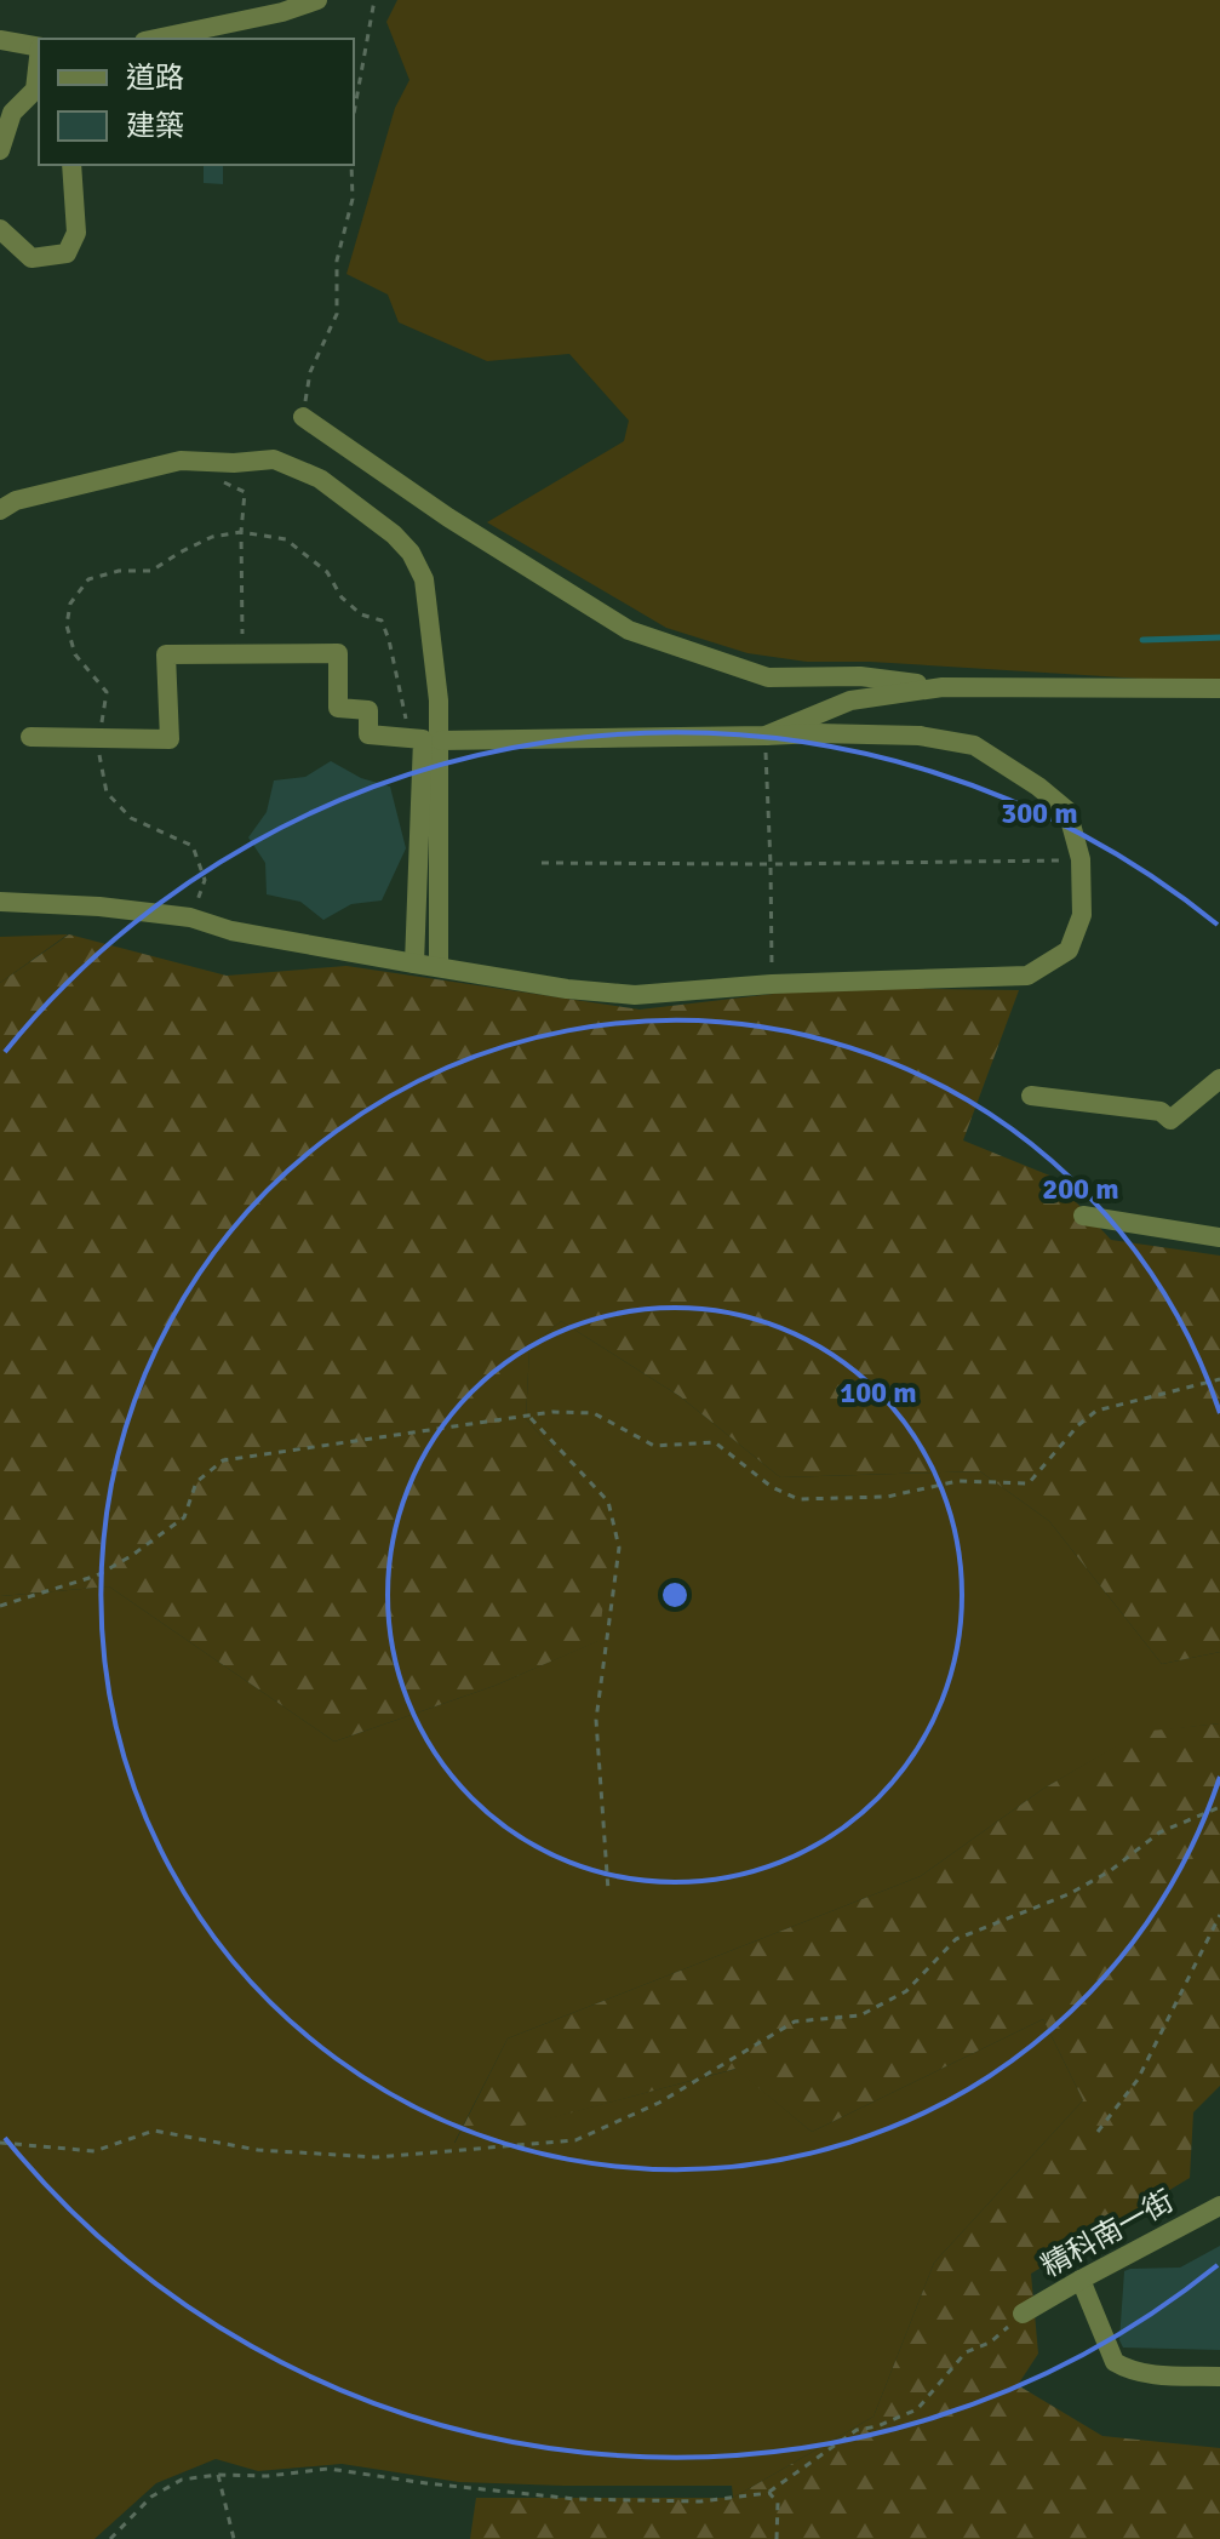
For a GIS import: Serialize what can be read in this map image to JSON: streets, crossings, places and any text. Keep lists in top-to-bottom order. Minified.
{"streets":{"street":["精科南一街"]},"legend":["道路","建築"],"rings":["300 m","200 m","100 m"]}
